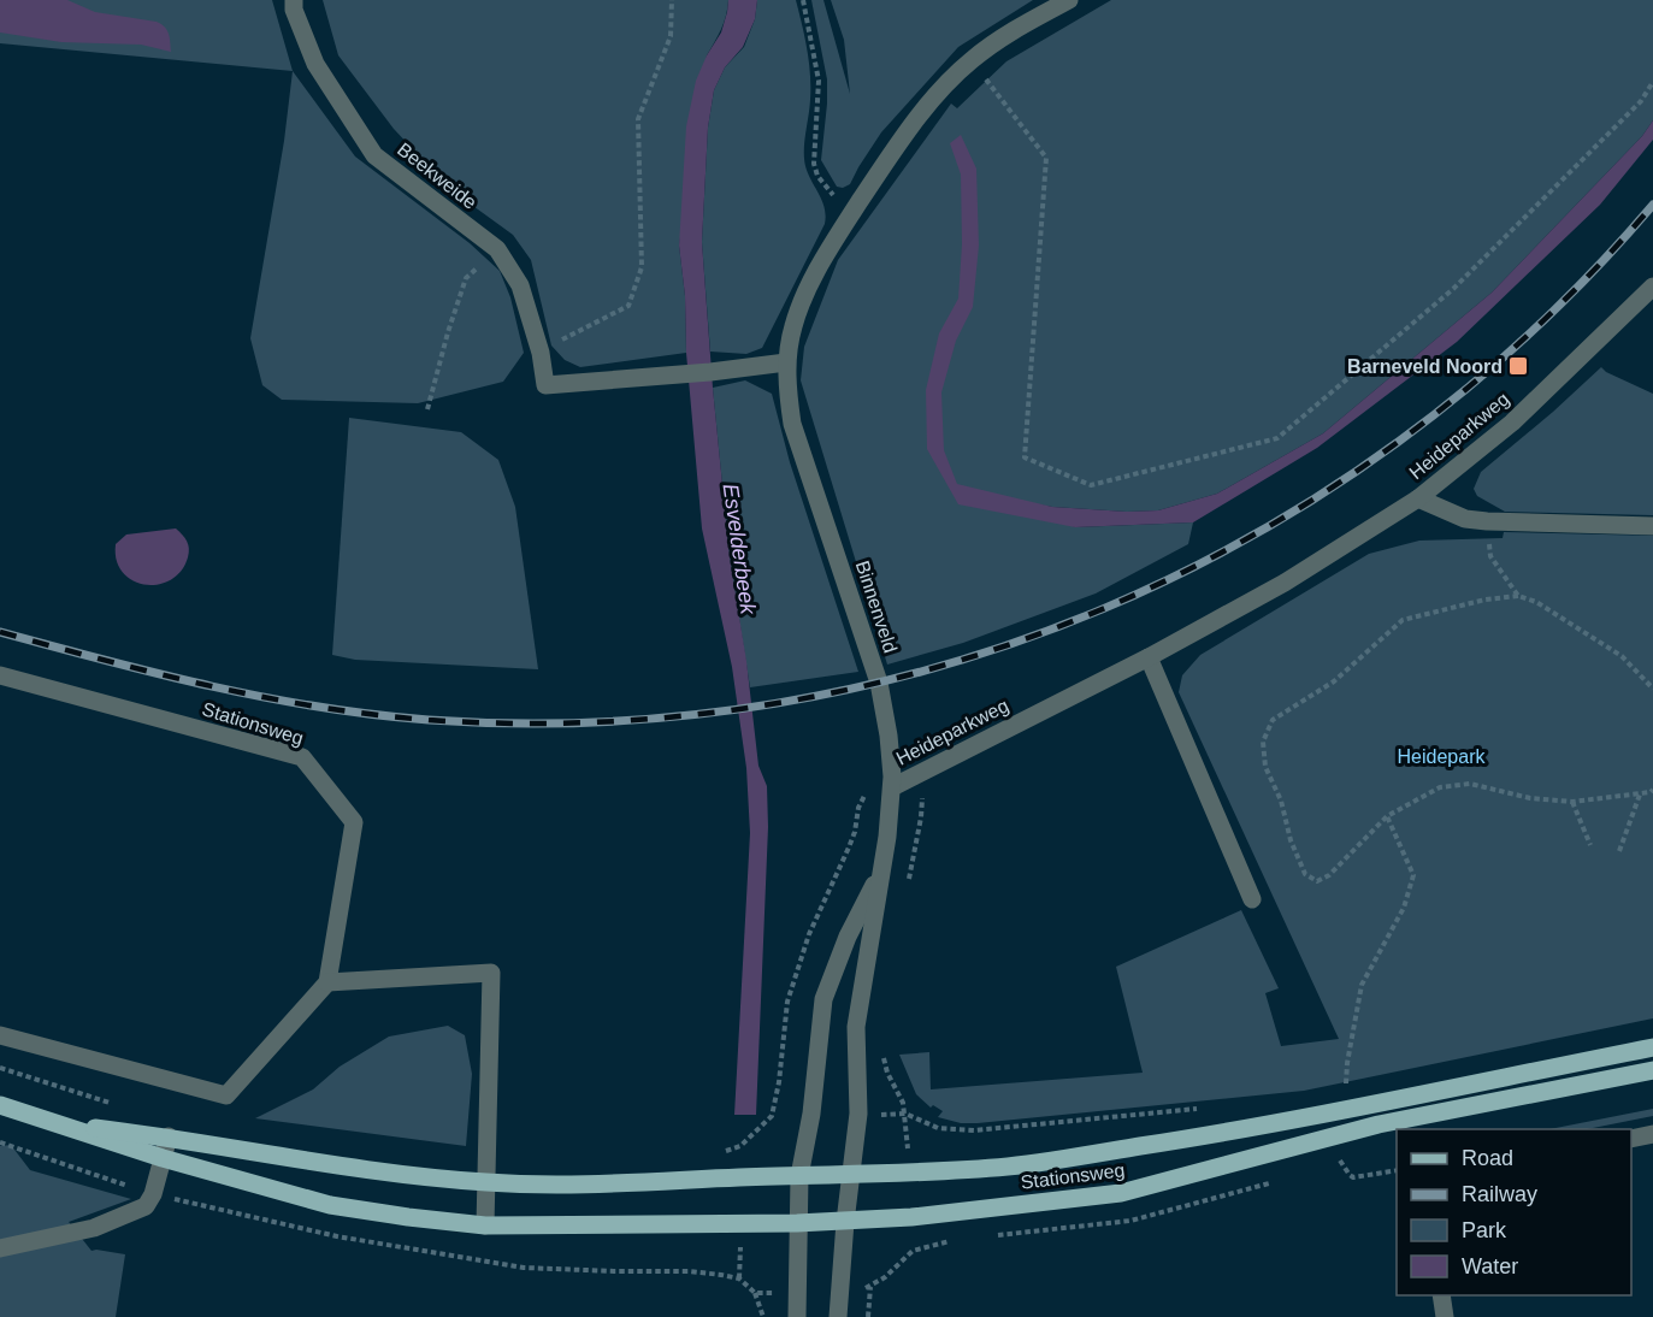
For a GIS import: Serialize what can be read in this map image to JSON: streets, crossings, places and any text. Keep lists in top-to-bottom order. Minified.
{"streets":{"main road":["Stationsweg"],"street":["Beekweide","Heideparkweg","Binnenveld"]},"crossings":[["Beekweide","Binnenveld"],["Heideparkweg","Binnenveld"],["Binnenveld","Stationsweg"]],"water":["Esvelderbeek"],"parks":["Heidepark"],"places":{"transit":["Barneveld Noord"]},"legend":["Road","Railway","Park","Water"]}
